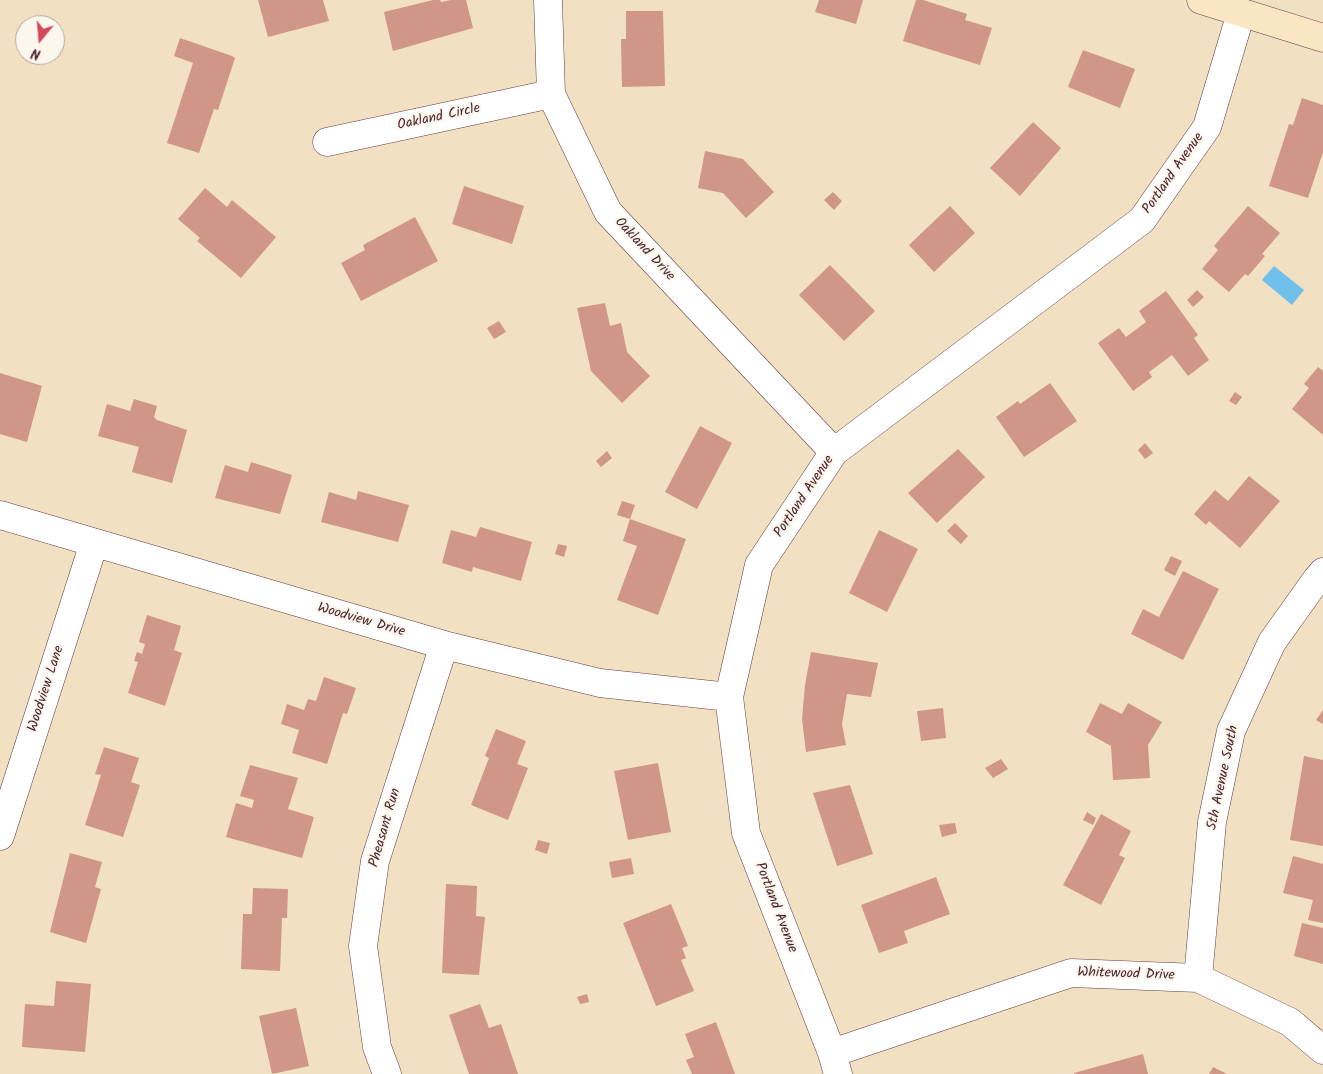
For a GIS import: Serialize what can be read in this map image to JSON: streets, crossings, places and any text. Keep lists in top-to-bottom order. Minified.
{"streets":{"street":["Oakland Circle","Portland Avenue","Oakland Drive","Woodview Drive","Woodview Lane","5th Avenue South","Pheasant Run","Whitewood Drive"]},"crossings":[["Oakland Circle","Oakland Drive"],["Portland Avenue","Oakland Drive"],["Portland Avenue","Woodview Drive"],["Portland Avenue","Whitewood Drive"],["Woodview Drive","Woodview Lane"],["Woodview Drive","Pheasant Run"],["5th Avenue South","Whitewood Drive"]],"north":"bottom"}
